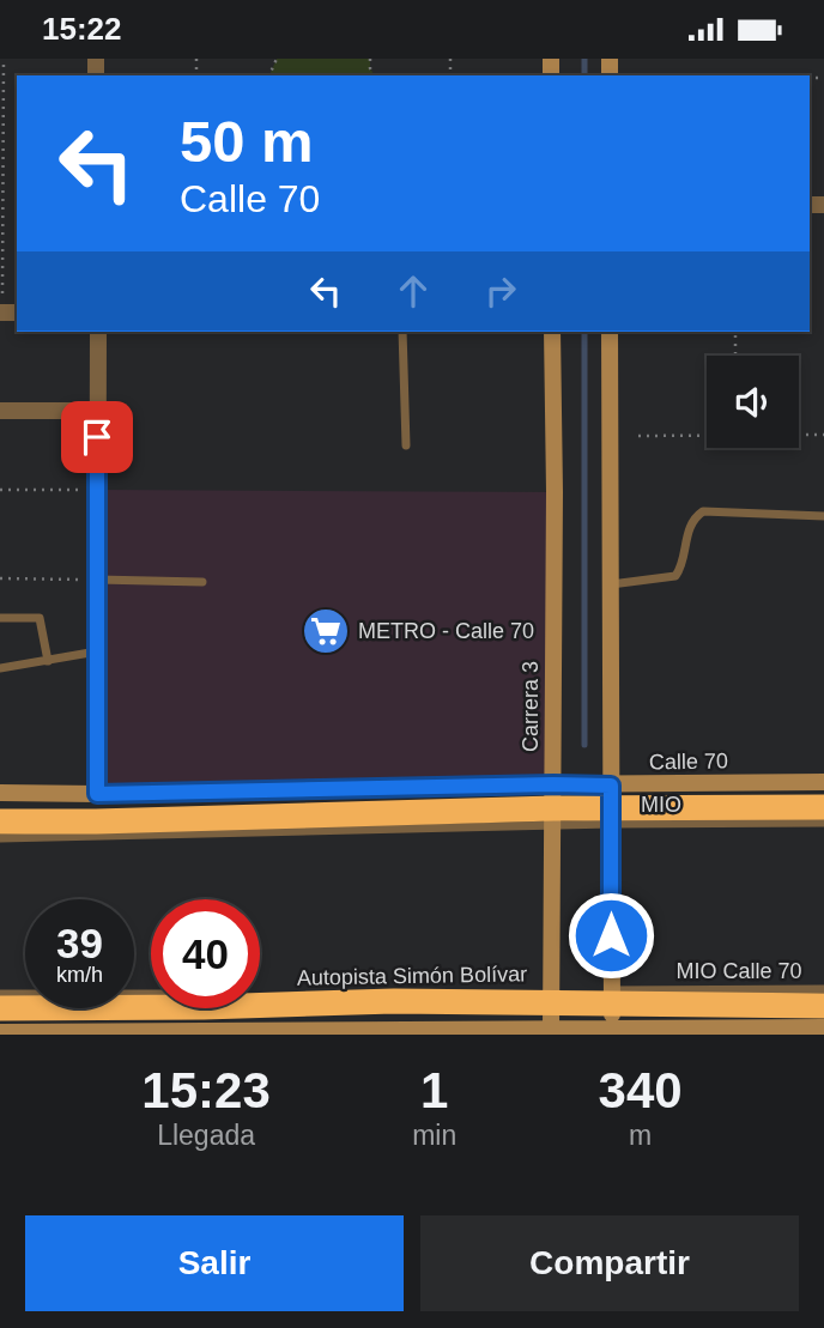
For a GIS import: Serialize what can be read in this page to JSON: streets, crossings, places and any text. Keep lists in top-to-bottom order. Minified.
{"streets":{"highway":["Autopista Simón Bolívar"],"street":["Carrera 3","Calle 70"],"lane":["MIO","MIO Calle 70"]},"crossings":[["Carrera 3","Autopista Simón Bolívar"],["Calle 70","MIO"],["MIO Calle 70","Autopista Simón Bolívar"]],"places":{"supermarket":["METRO - Calle 70"]},"page":{"status":"15:22","turn":["50 m","Calle 70"],"speed":"39 km/h","limit":"40","eta":["15:23","Llegada","1","min","340","m"],"buttons":["Salir","Compartir"]}}
